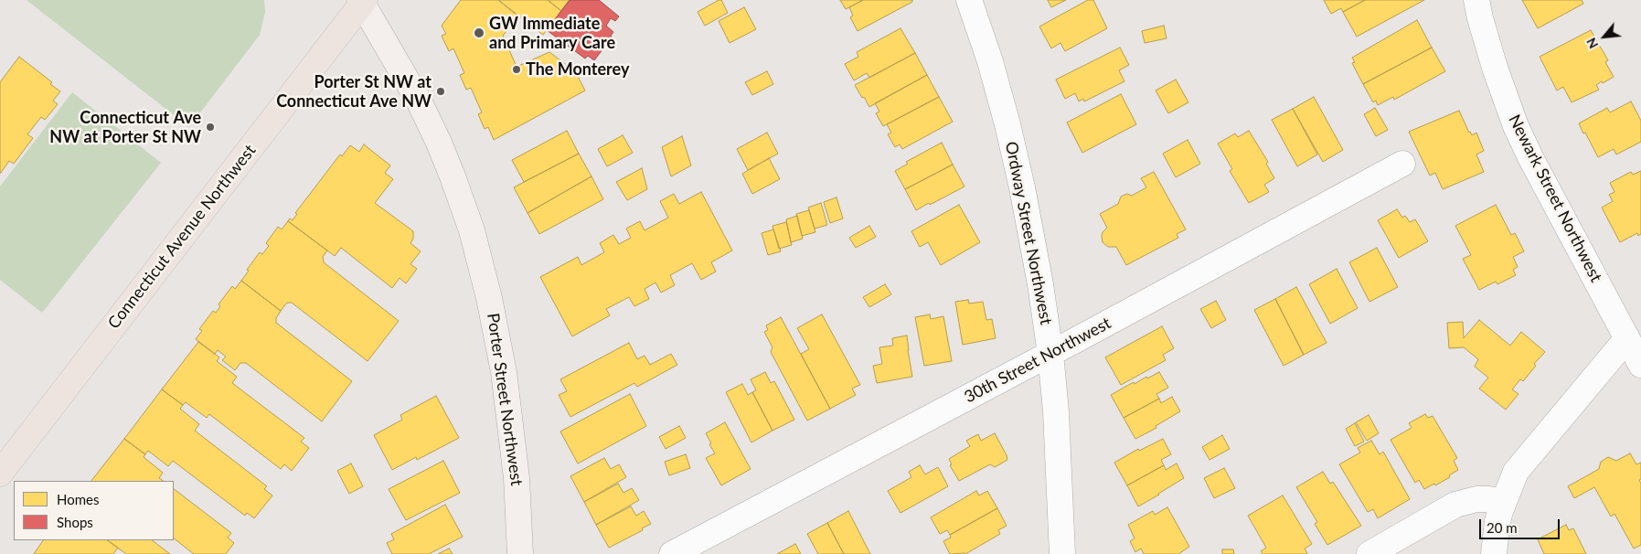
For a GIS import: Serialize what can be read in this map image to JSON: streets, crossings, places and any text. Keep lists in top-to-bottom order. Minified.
{"streets":{"main road":["Connecticut Avenue Northwest"],"street":["Newark Street Northwest","Ordway Street Northwest","30th Street Northwest","Porter Street Northwest"]},"crossings":[["Ordway Street Northwest","30th Street Northwest"],["Connecticut Avenue Northwest","Porter Street Northwest"]],"places":["GW Immediate and Primary Care","The Monterey","Porter St NW at Connecticut Ave NW","Connecticut Ave NW at Porter St NW"],"legend":["Homes","Shops"],"scale_bar":"20 m","north":"bottom left"}
